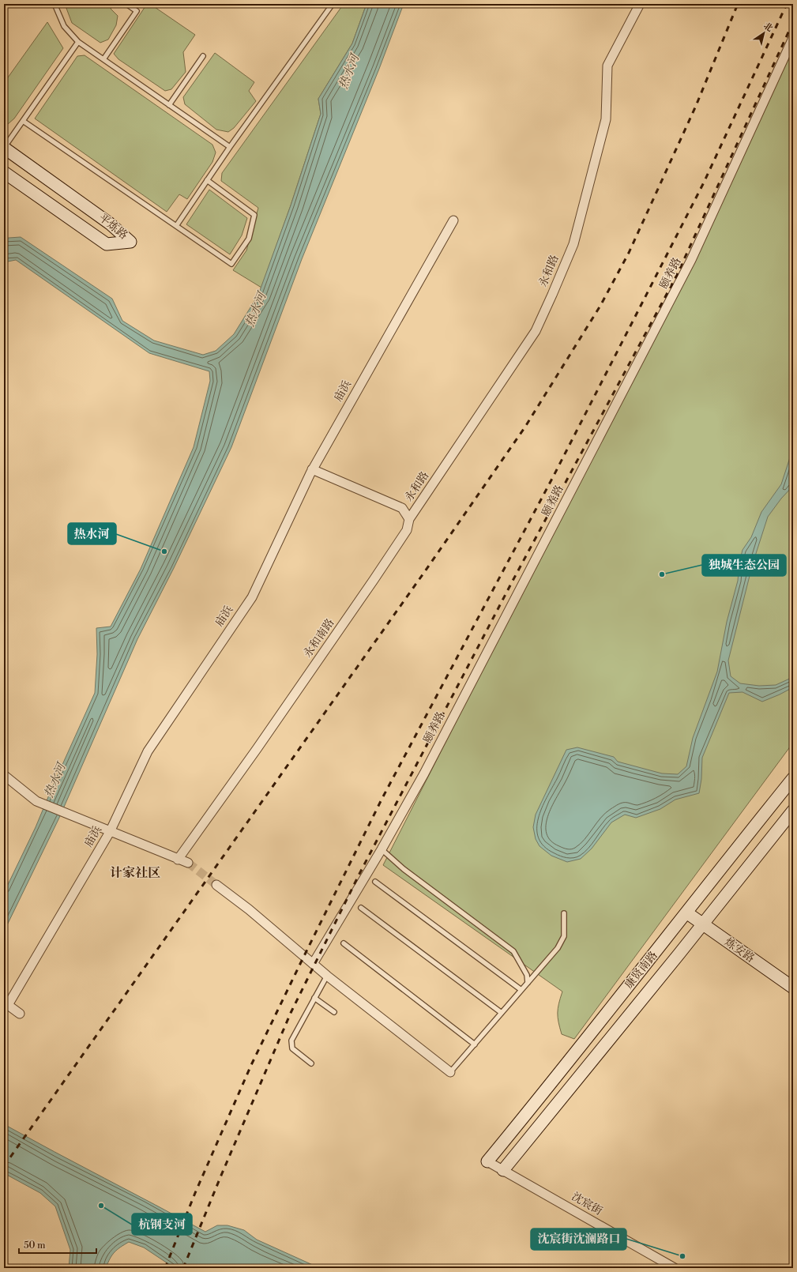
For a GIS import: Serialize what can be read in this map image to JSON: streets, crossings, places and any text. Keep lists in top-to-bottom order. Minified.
{"streets":{"street":["平炼路","永和路","颐养路","庙浜","永和南路","炼安路","康贤南路","沈宸街"]},"crossings":[["永和路","永和南路"],["炼安路","康贤南路"],["康贤南路","沈宸街"]],"districts":["计家社区"],"water":["热水河"],"places":["热水河","独城生态公园","杭钢支河","沈宸街沈澜路口"],"scale_bar":"50 m","north":"top right"}
